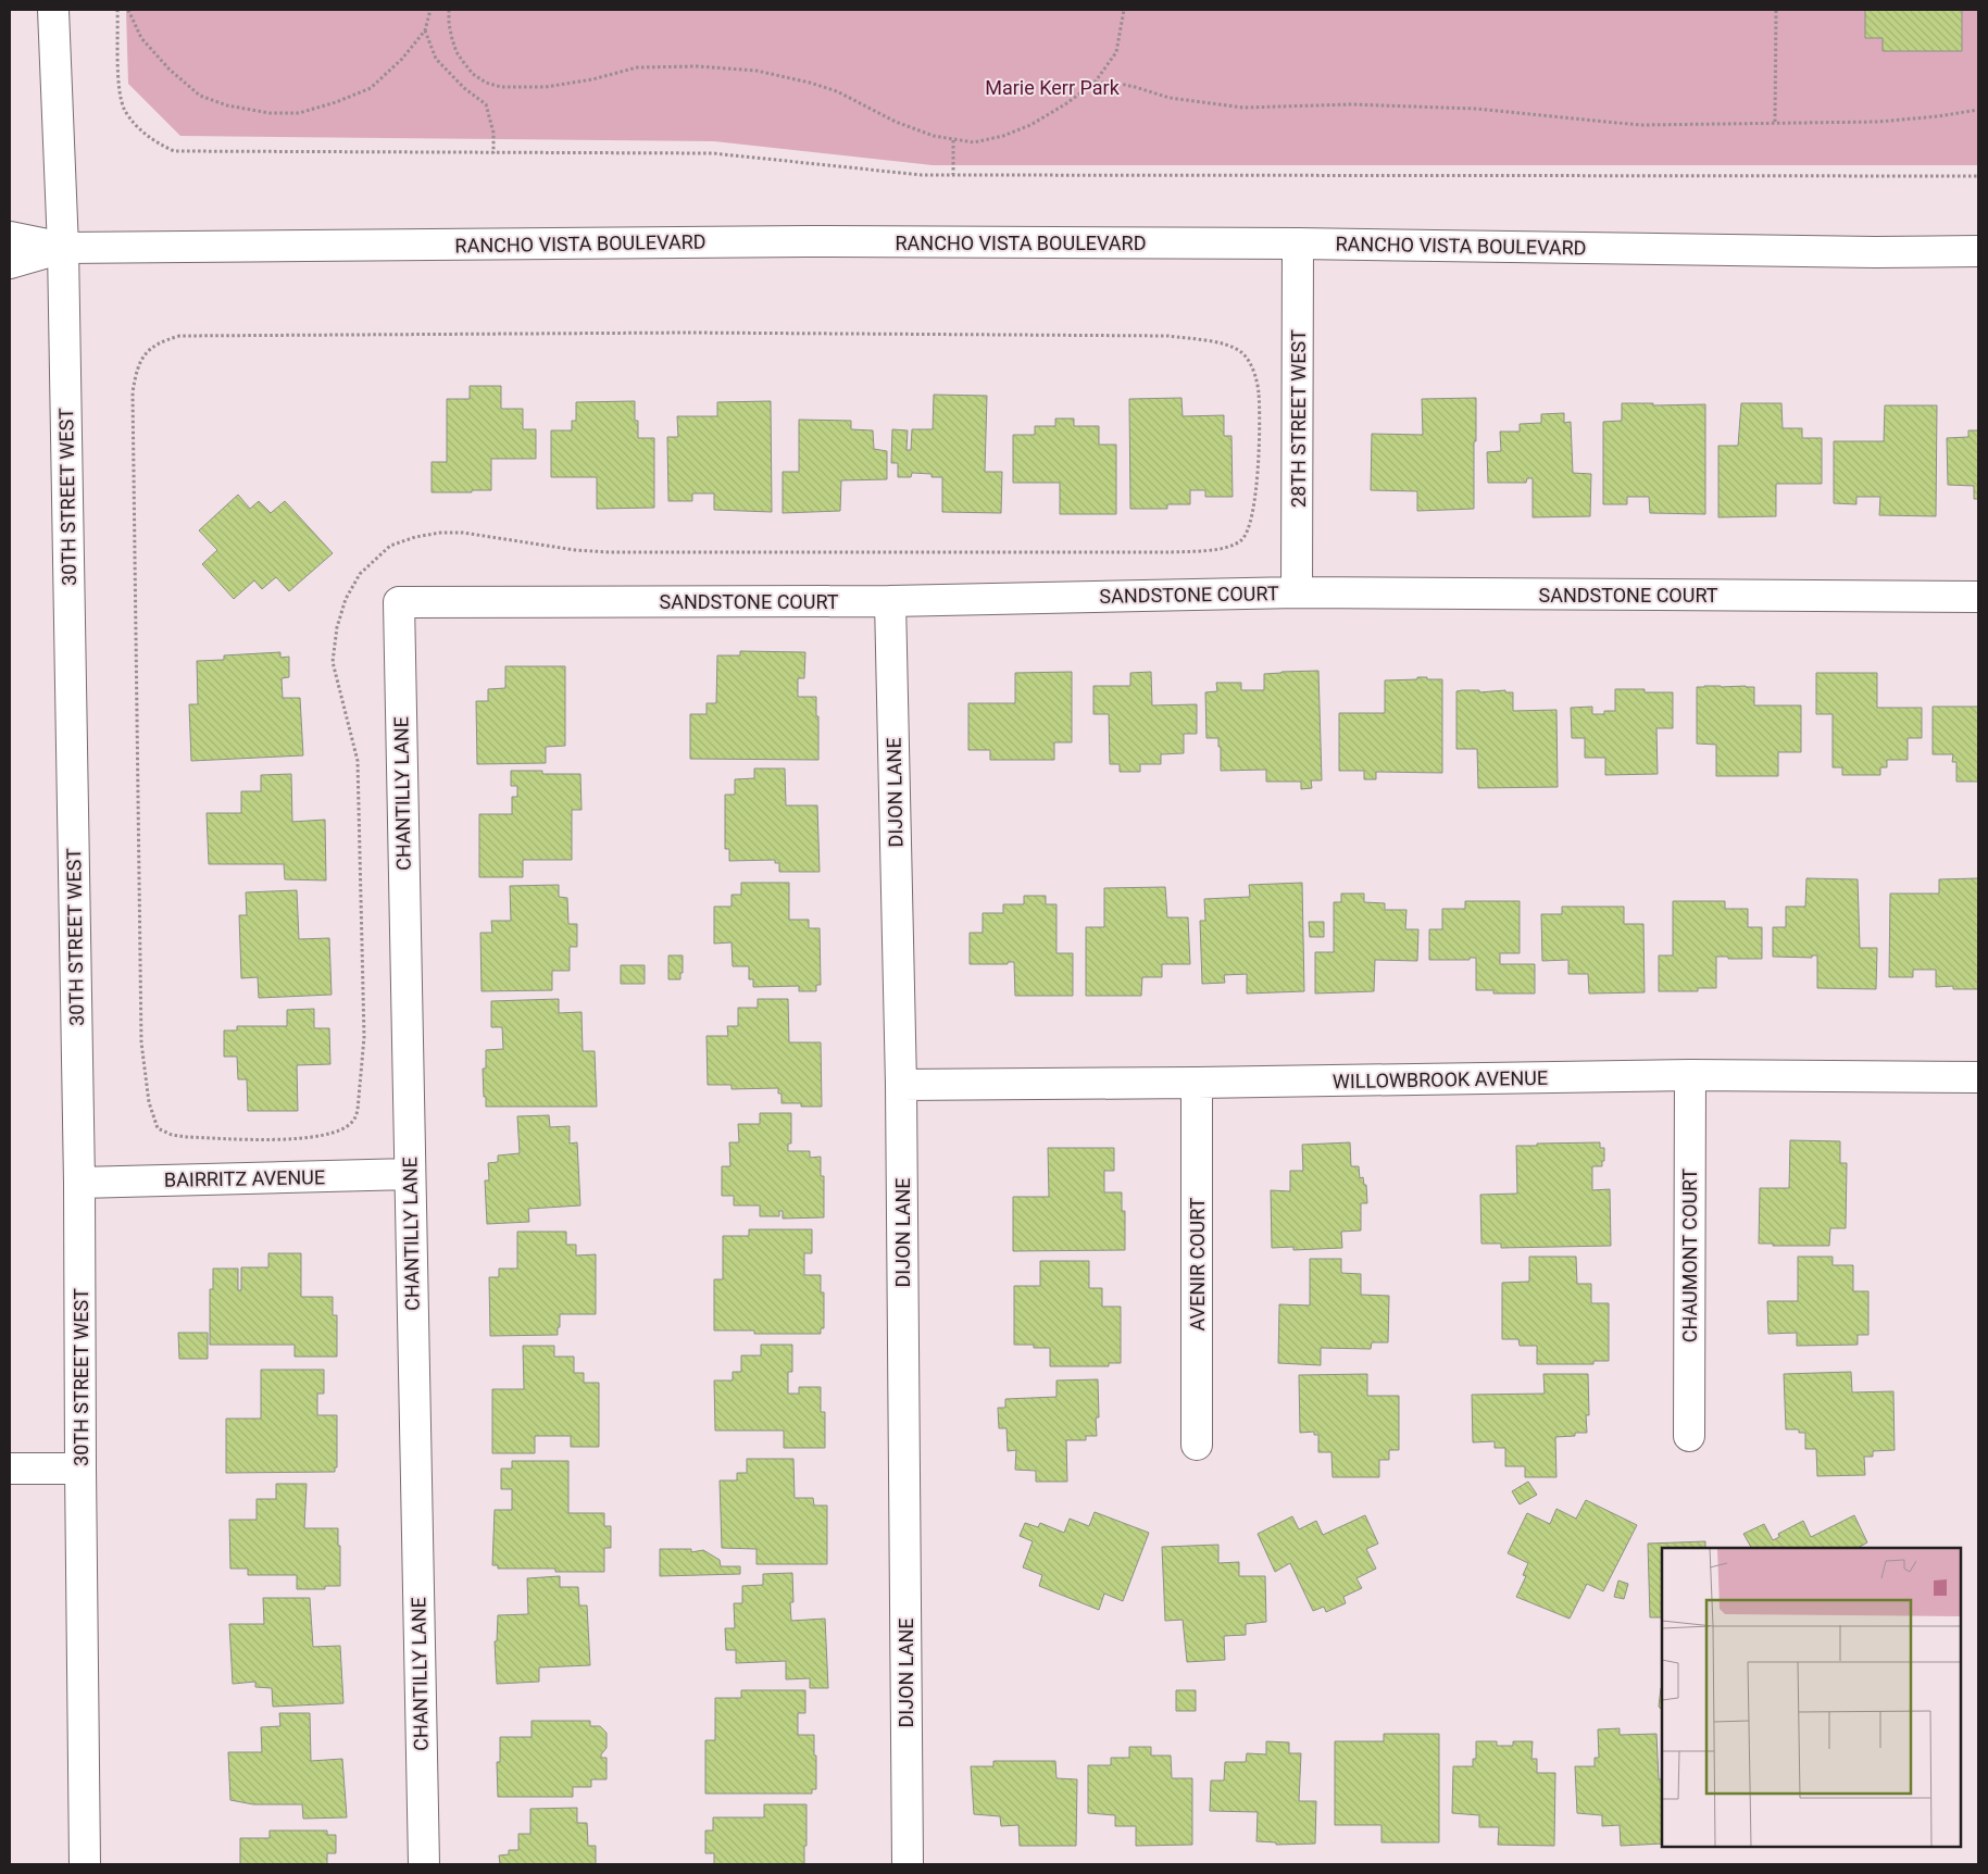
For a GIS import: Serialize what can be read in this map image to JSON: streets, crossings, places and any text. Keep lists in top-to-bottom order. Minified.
{"streets":{"street":["RANCHO VISTA BOULEVARD","28TH STREET WEST","30TH STREET WEST","SANDSTONE COURT","DIJON LANE","CHANTILLY LANE","WILLOWBROOK AVENUE","BAIRRITZ AVENUE","CHAUMONT COURT","AVENIR COURT"]},"crossings":[["RANCHO VISTA BOULEVARD","28TH STREET WEST"],["RANCHO VISTA BOULEVARD","30TH STREET WEST"],["28TH STREET WEST","SANDSTONE COURT"],["30TH STREET WEST","BAIRRITZ AVENUE"],["SANDSTONE COURT","DIJON LANE"],["SANDSTONE COURT","CHANTILLY LANE"],["DIJON LANE","WILLOWBROOK AVENUE"],["CHANTILLY LANE","BAIRRITZ AVENUE"],["WILLOWBROOK AVENUE","CHAUMONT COURT"],["WILLOWBROOK AVENUE","AVENIR COURT"]],"parks":["Marie Kerr Park"]}
